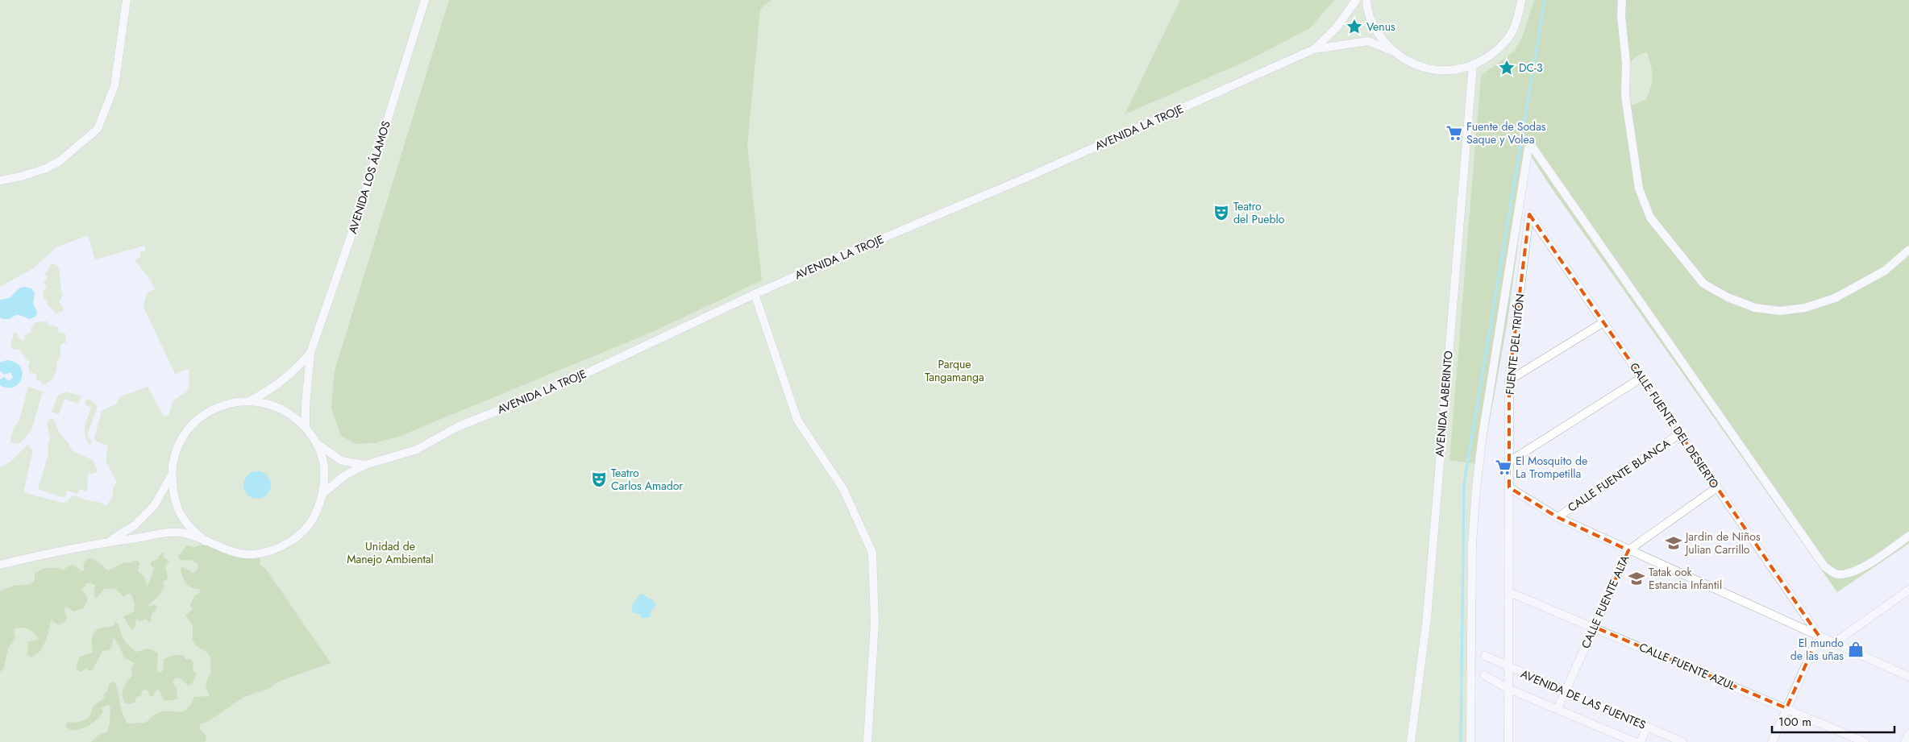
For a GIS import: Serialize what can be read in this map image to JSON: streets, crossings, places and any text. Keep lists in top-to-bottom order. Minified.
{"streets":{"street":["AVENIDA LA TROJE","AVENIDA LOS ÁLAMOS","FUENTE DEL TRITÓN","AVENIDA LABERINTO","CALLE FUENTE DEL DESIERTO","CALLE FUENTE BLANCA","CALLE FUENTE ALTA","CALLE FUENTE AZUL","AVENIDA DE LAS FUENTES"]},"crossings":[["FUENTE DEL TRITÓN","CALLE FUENTE DEL DESIERTO"],["FUENTE DEL TRITÓN","CALLE FUENTE AZUL"],["FUENTE DEL TRITÓN","AVENIDA DE LAS FUENTES"],["CALLE FUENTE DEL DESIERTO","CALLE FUENTE BLANCA"],["CALLE FUENTE DEL DESIERTO","CALLE FUENTE ALTA"],["CALLE FUENTE ALTA","CALLE FUENTE AZUL"],["CALLE FUENTE ALTA","AVENIDA DE LAS FUENTES"]],"parks":["Parque Tangamanga","Unidad de Manejo Ambiental"],"places":{"place":["Venus","DC-3"],"supermarket":["Fuente de Sodas Saque y Volea","El Mosquito de La Trompetilla"],"theatre":["Teatro del Pueblo","Teatro Carlos Amador"],"school or university":["Jardin de Niños Julian Carrillo","Tatak ook Estancia Infantil"],"shop":["El mundo de las uñas"]},"scale_bar":"100 m"}
